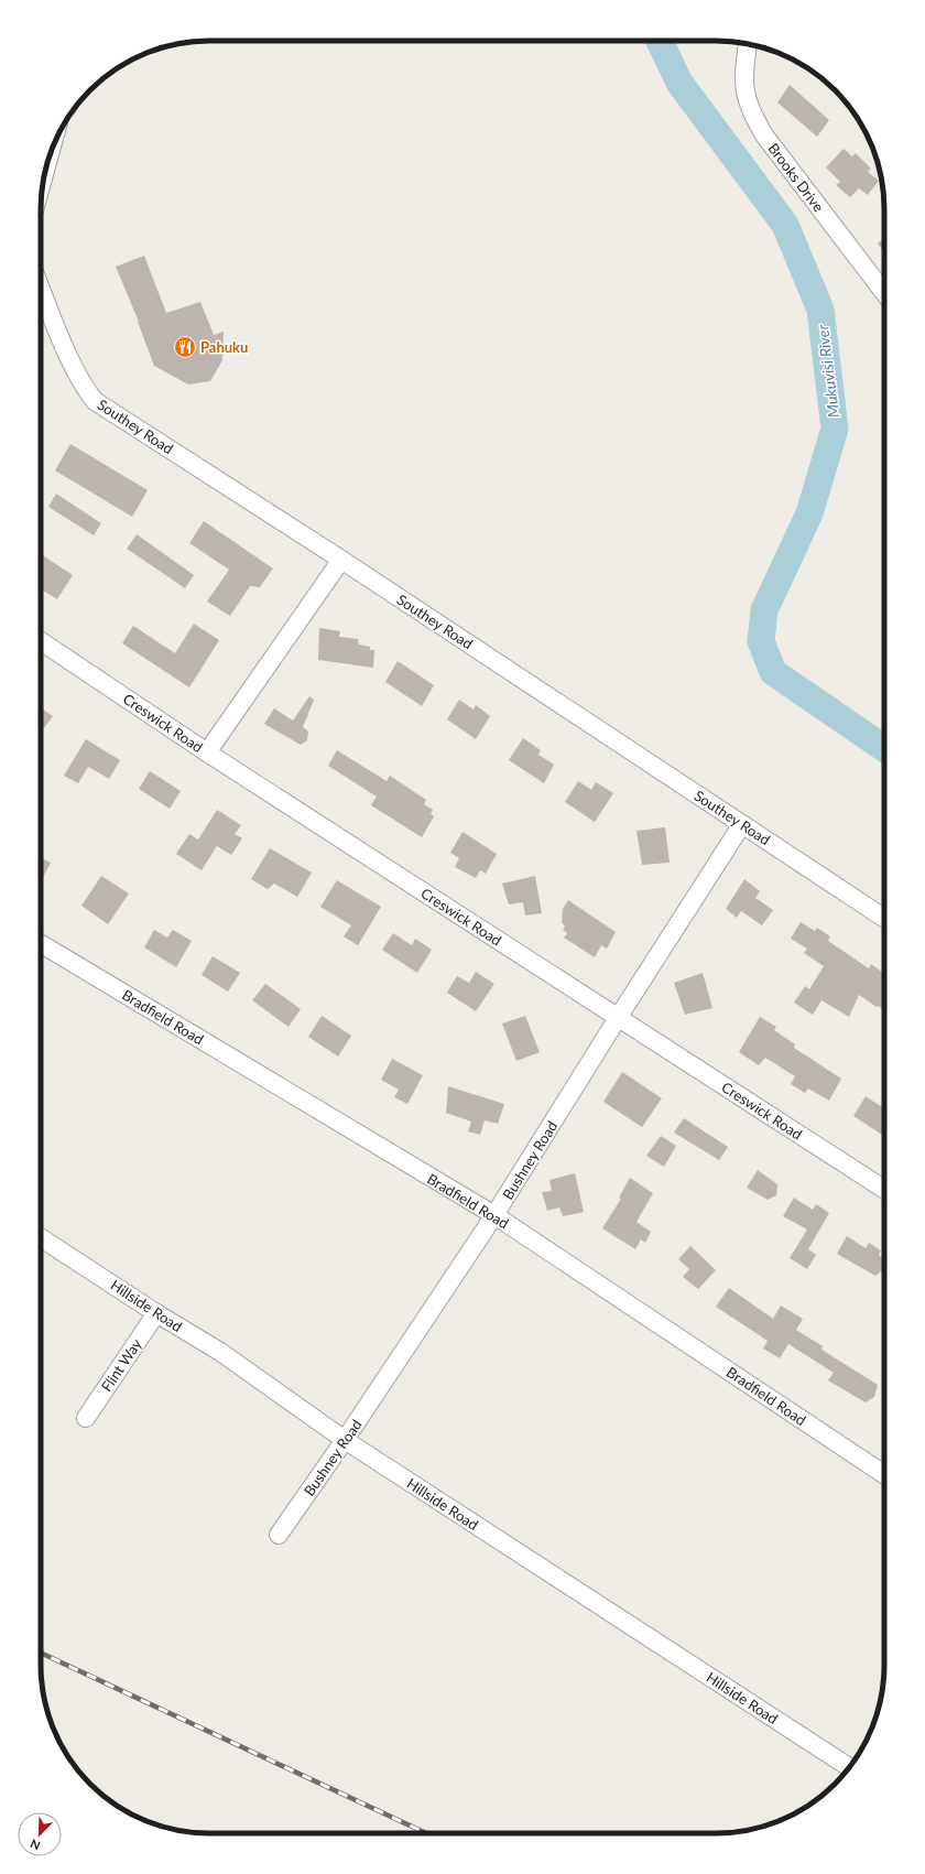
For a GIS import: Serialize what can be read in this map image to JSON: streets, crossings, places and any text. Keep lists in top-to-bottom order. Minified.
{"streets":{"street":["Brooks Drive","Southey Road","Creswick Road","Bradfield Road","Bushney Road","Hillside Road","Flint Way"]},"crossings":[["Southey Road","Bushney Road"],["Creswick Road","Bushney Road"],["Bradfield Road","Bushney Road"],["Bushney Road","Hillside Road"],["Hillside Road","Flint Way"]],"water":["Mukuvisi River"],"places":{"restaurant":["Pahuku"]},"north":"bottom left"}
